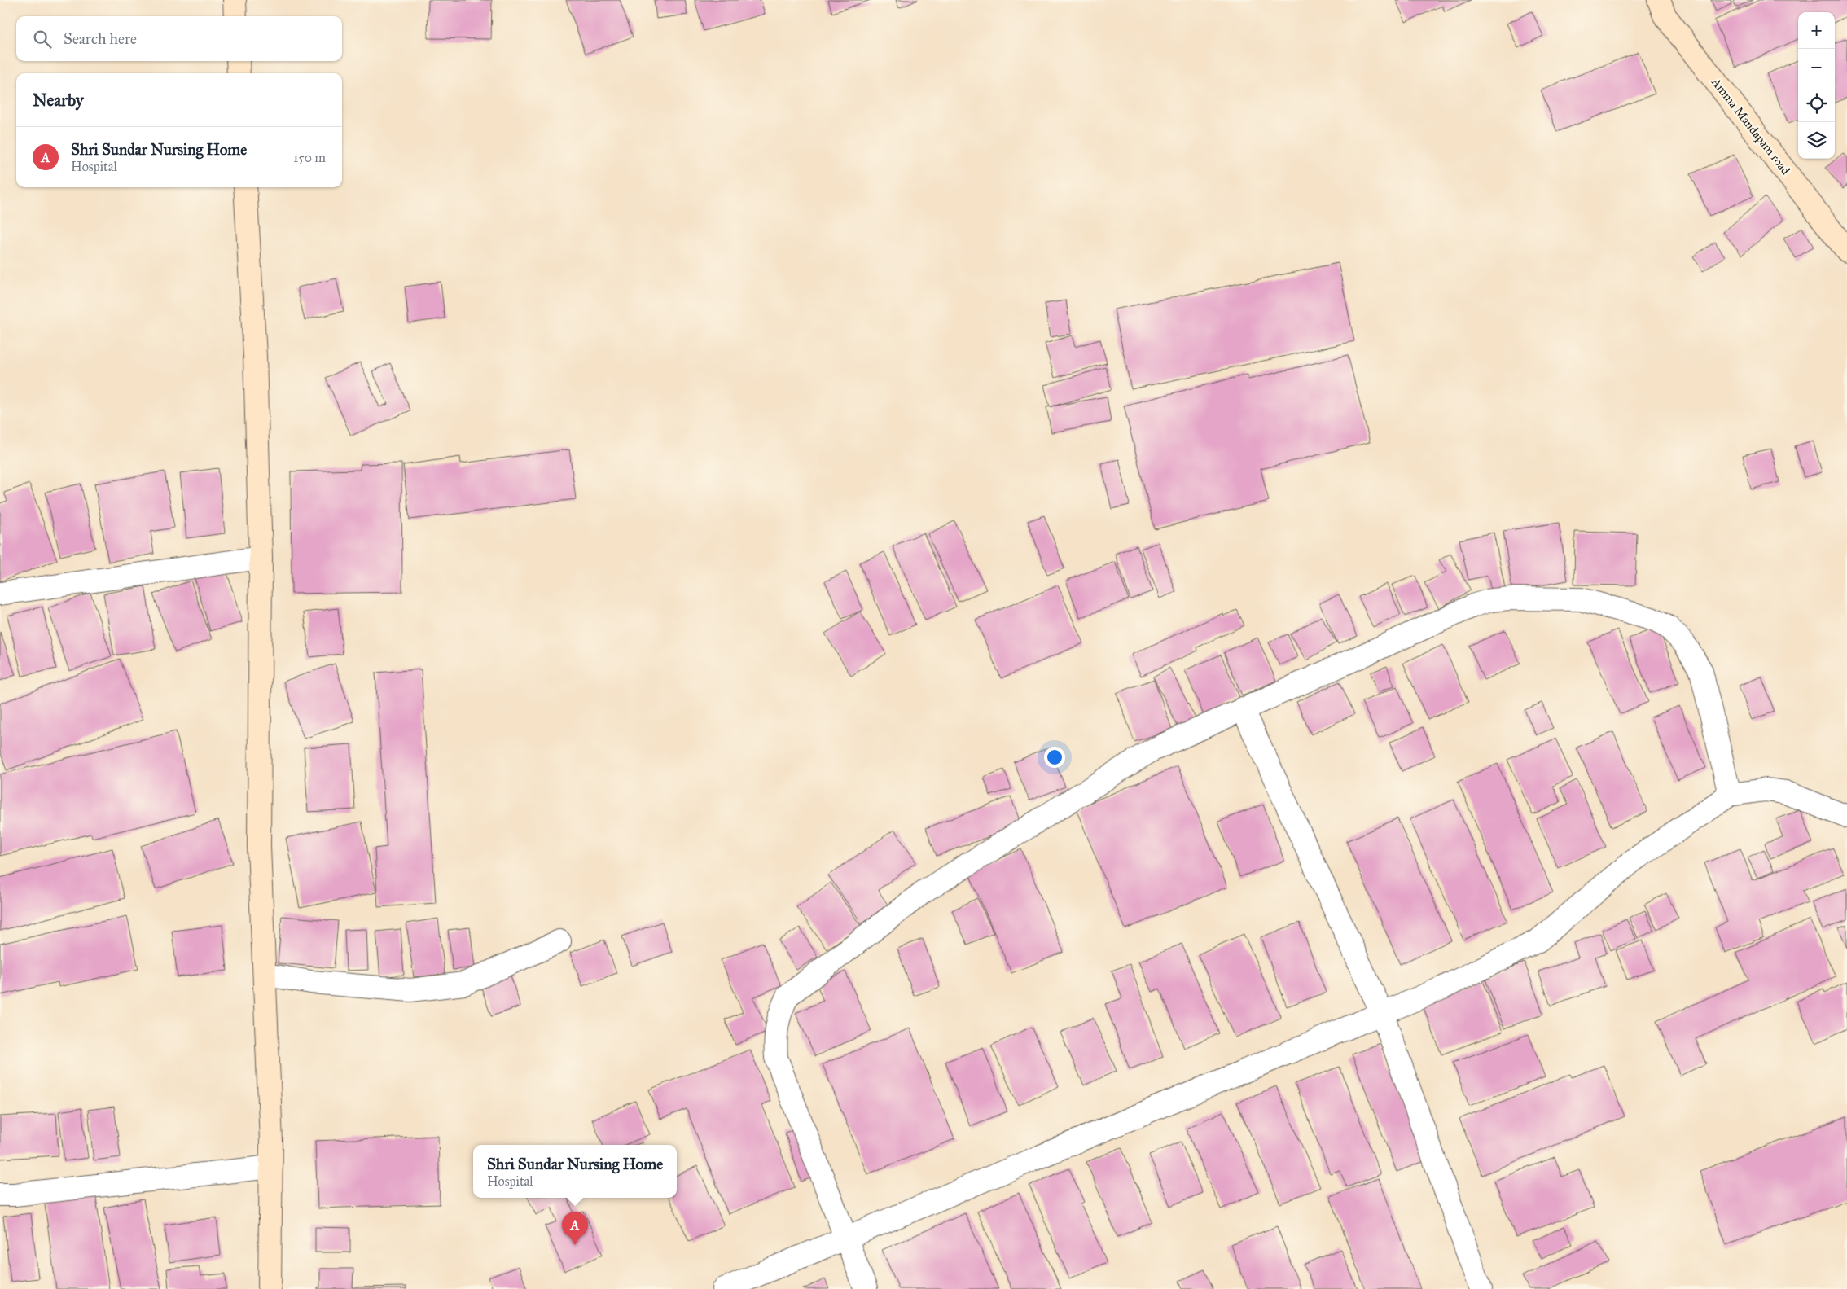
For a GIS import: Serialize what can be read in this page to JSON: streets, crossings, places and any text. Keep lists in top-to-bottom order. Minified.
{"streets":{"street":["Amma Mandapam road"]},"page":{"map_buttons":["+","−"],"search":"Search here","heading":"Nearby","list":[{"mark":"A","name":"Shri Sundar Nursing Home","note":"Hospital","value":"150 m"}],"popup":["Shri Sundar Nursing Home","Hospital"],"pins":"A"}}
